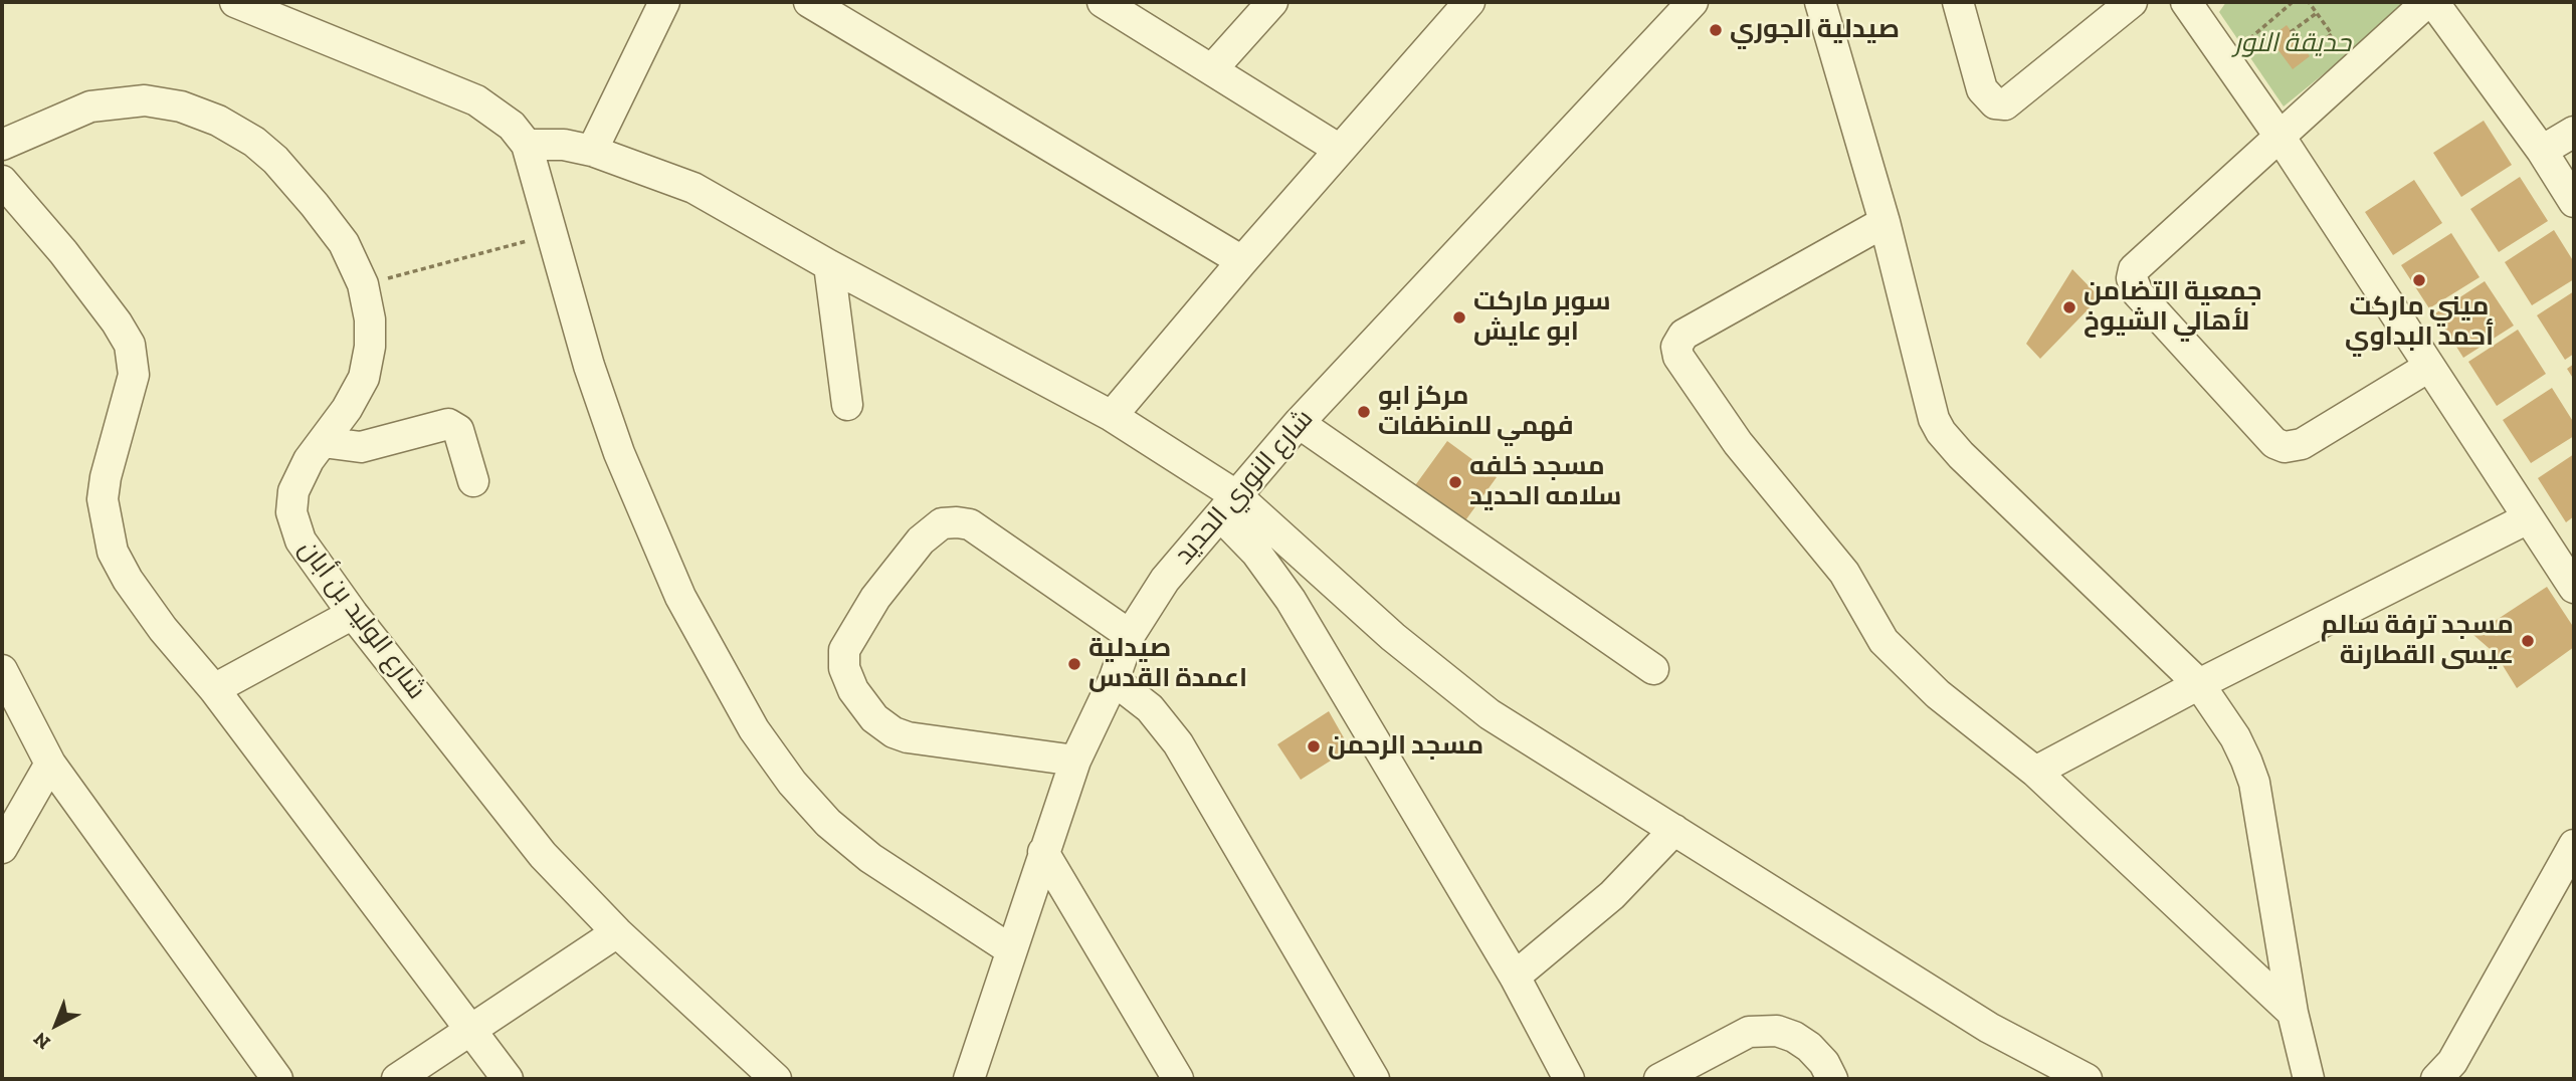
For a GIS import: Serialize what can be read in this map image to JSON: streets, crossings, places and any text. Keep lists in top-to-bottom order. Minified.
{"streets":{"street":["شارع النوري الحديد","شارع الوليد بن أبان"]},"parks":["حديقة النور"],"places":["صيدلية الجوري","ميني ماركت أحمد البداوي","جمعية التضامن لأهالي الشيوخ","سوبر ماركت ابو عايش","مركز ابو فهمي للمنظفات","مسجد خلفه سلامه الحديد","مسجد ترفة سالم عيسى القطارنة","صيدلية اعمدة القدس","مسجد الرحمن"],"north":"bottom left"}
